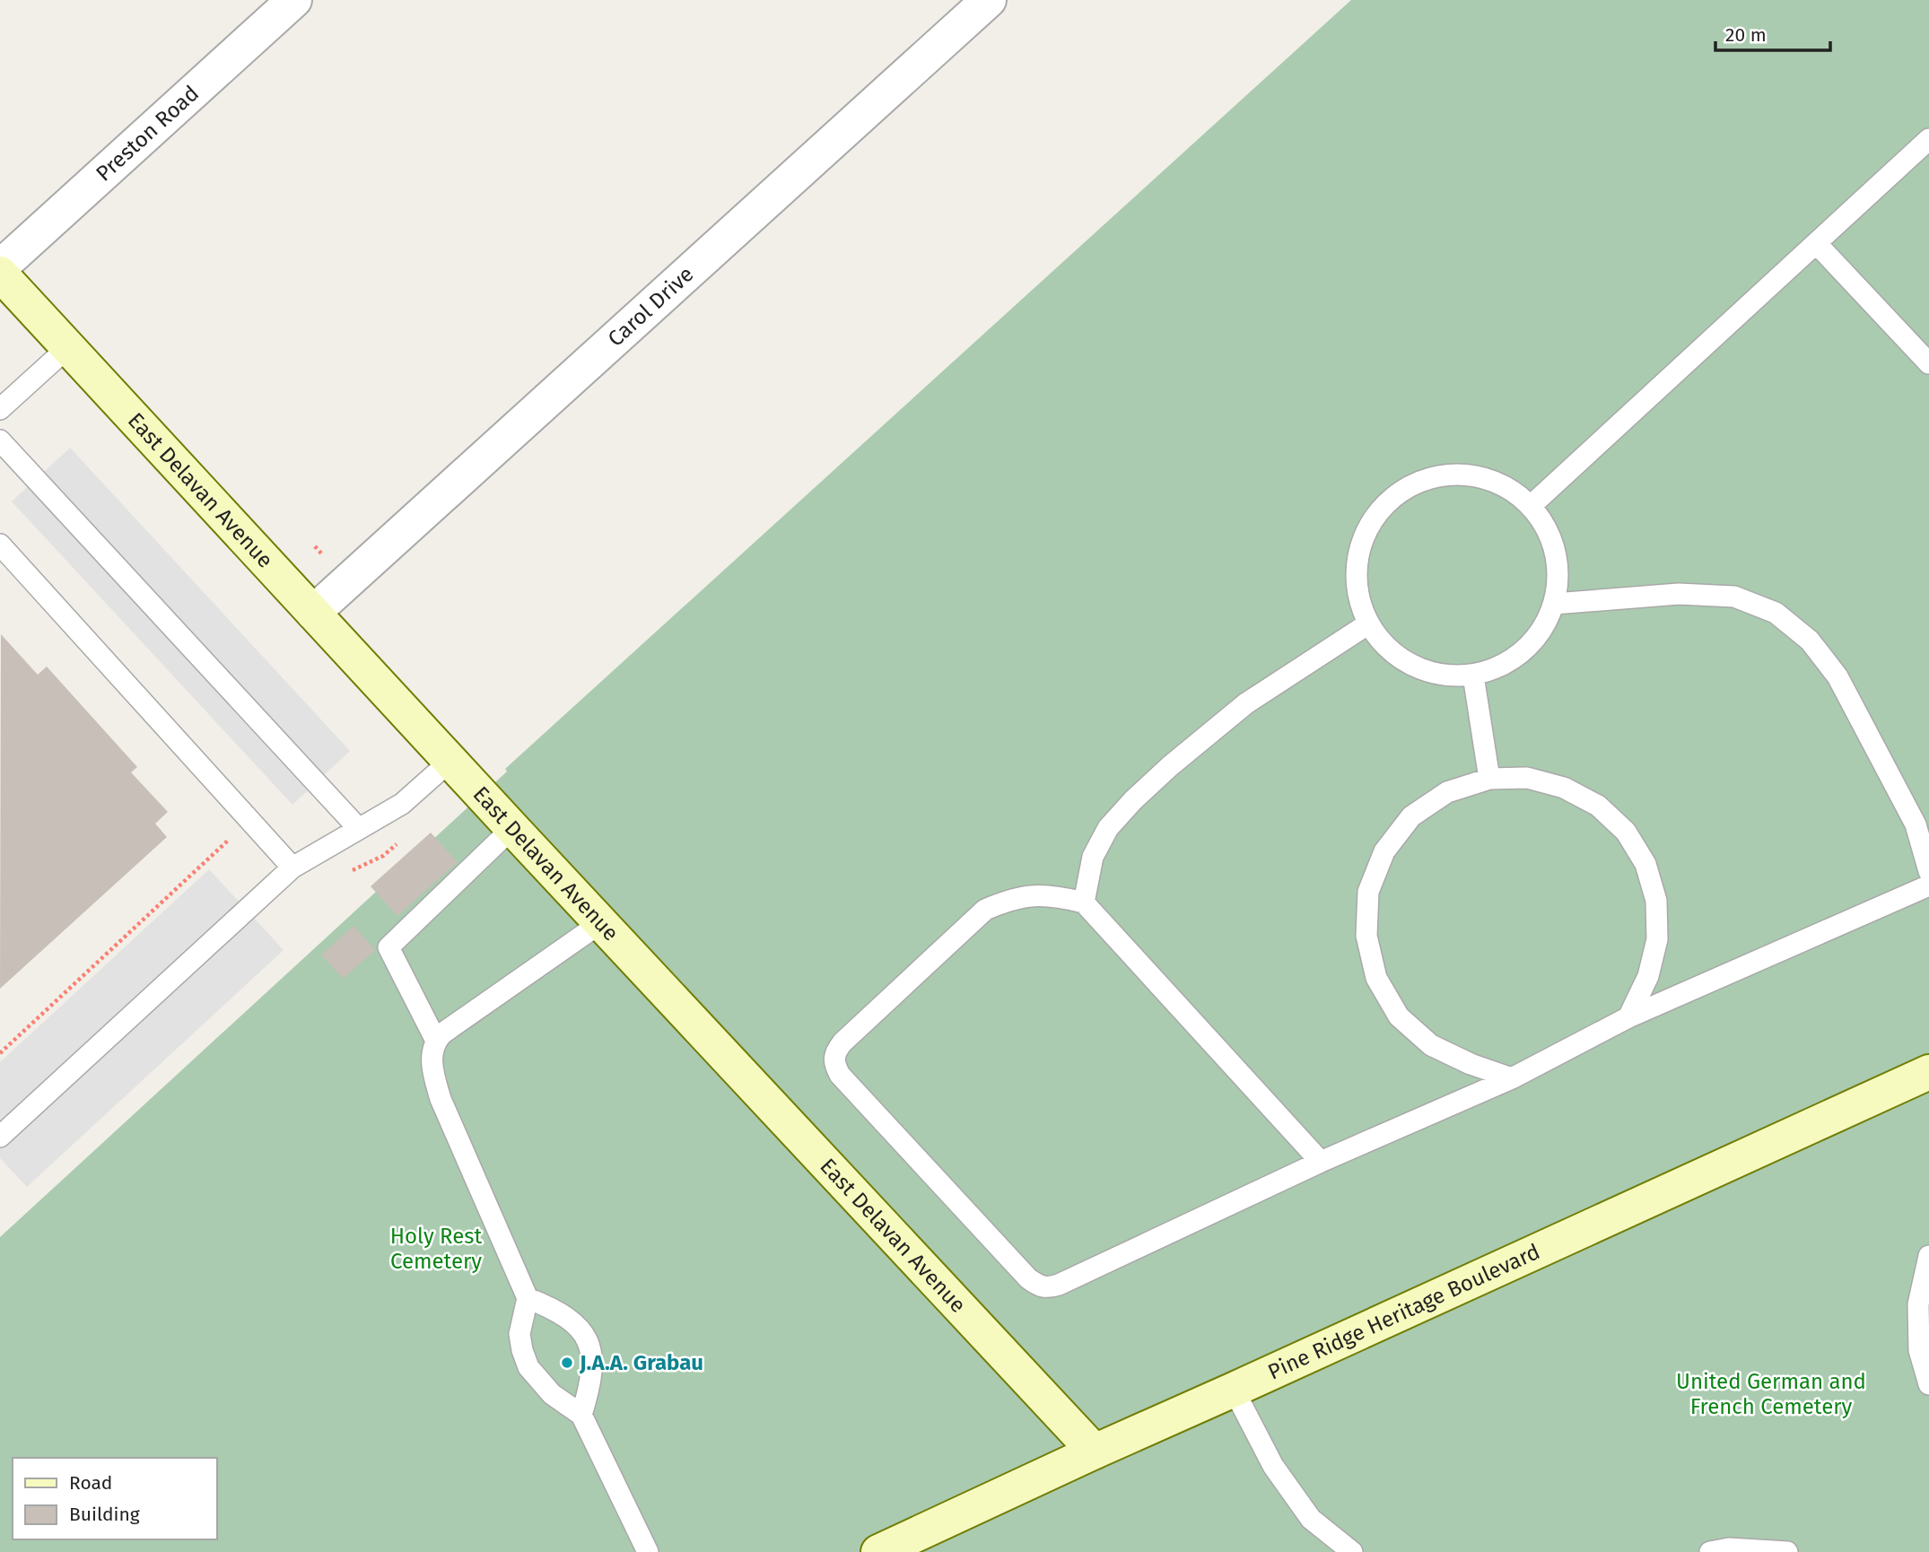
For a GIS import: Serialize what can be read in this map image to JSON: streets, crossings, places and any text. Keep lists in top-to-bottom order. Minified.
{"streets":{"street":["Preston Road","Carol Drive","East Delavan Avenue","Pine Ridge Heritage Boulevard"]},"crossings":[["Carol Drive","East Delavan Avenue"],["East Delavan Avenue","Pine Ridge Heritage Boulevard"]],"parks":["Holy Rest Cemetery","United German and French Cemetery"],"places":["J.A.A. Grabau"],"legend":["Road","Building"],"scale_bar":"20 m"}
